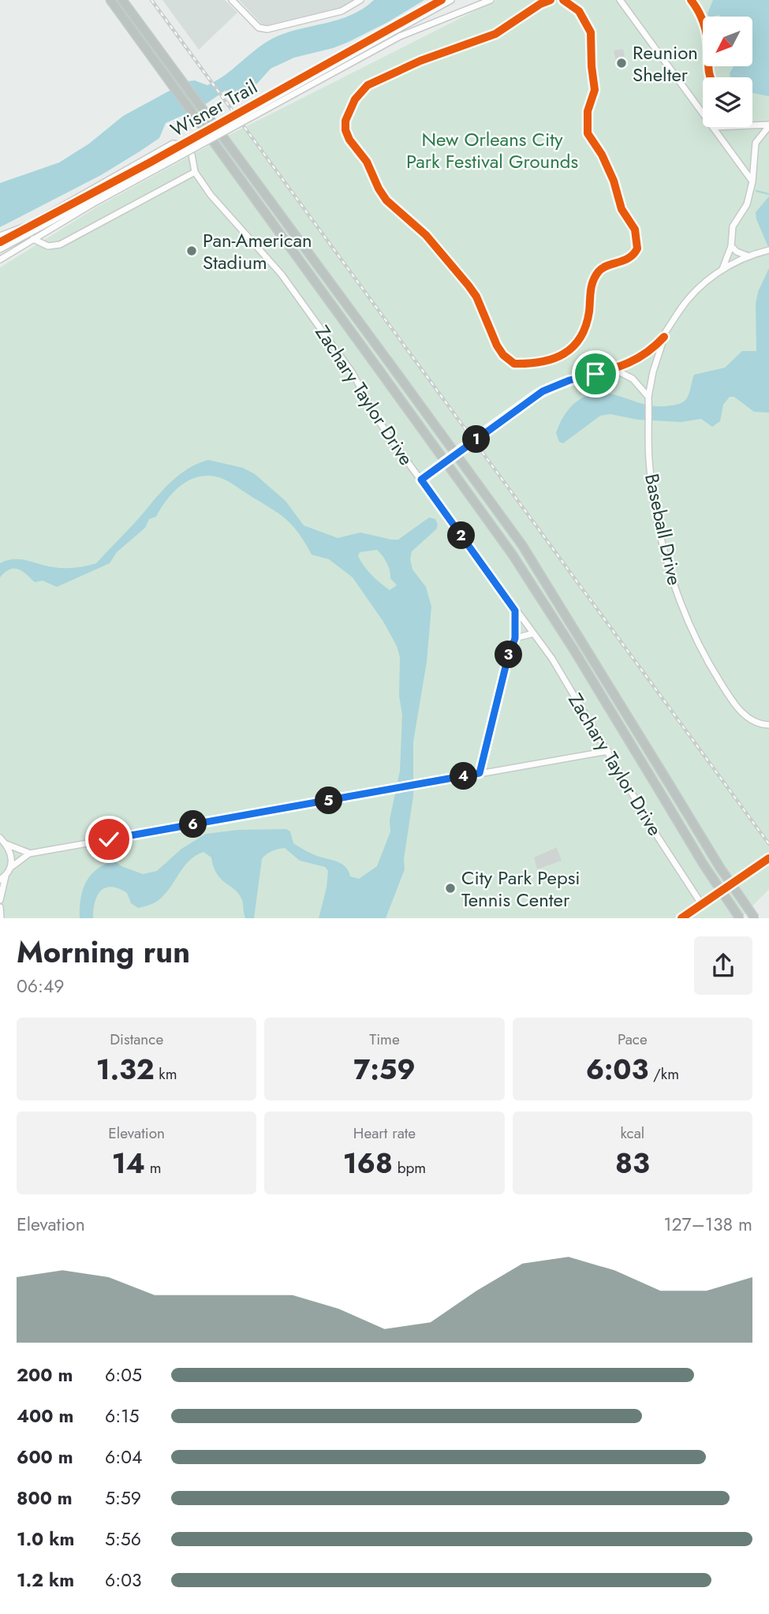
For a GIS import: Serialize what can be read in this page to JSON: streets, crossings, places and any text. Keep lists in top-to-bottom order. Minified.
{"streets":{"street":["Zachary Taylor Drive","Baseball Drive"],"cycle path":["Wisner Trail"]},"parks":["New Orleans City Park Festival Grounds"],"places":["Reunion Shelter","Pan-American Stadium","City Park Pepsi Tennis Center"],"north":"bottom left","page":{"pins":["1","2","3","4","5","6"],"heading":["Morning run","06:49"],"stats":[["Distance","1.32 km"],["Time","7:59"],["Pace","6:03 /km"],["Elevation","14 m"],["Heart rate","168 bpm"],["kcal","83"]],"chart":["Elevation","127–138 m"],"list":[{"name":"200 m","note":"6:05"},{"name":"400 m","note":"6:15"},{"name":"600 m","note":"6:04"},{"name":"800 m","note":"5:59"},{"name":"1.0 km","note":"5:56"},{"name":"1.2 km","note":"6:03"}]}}
